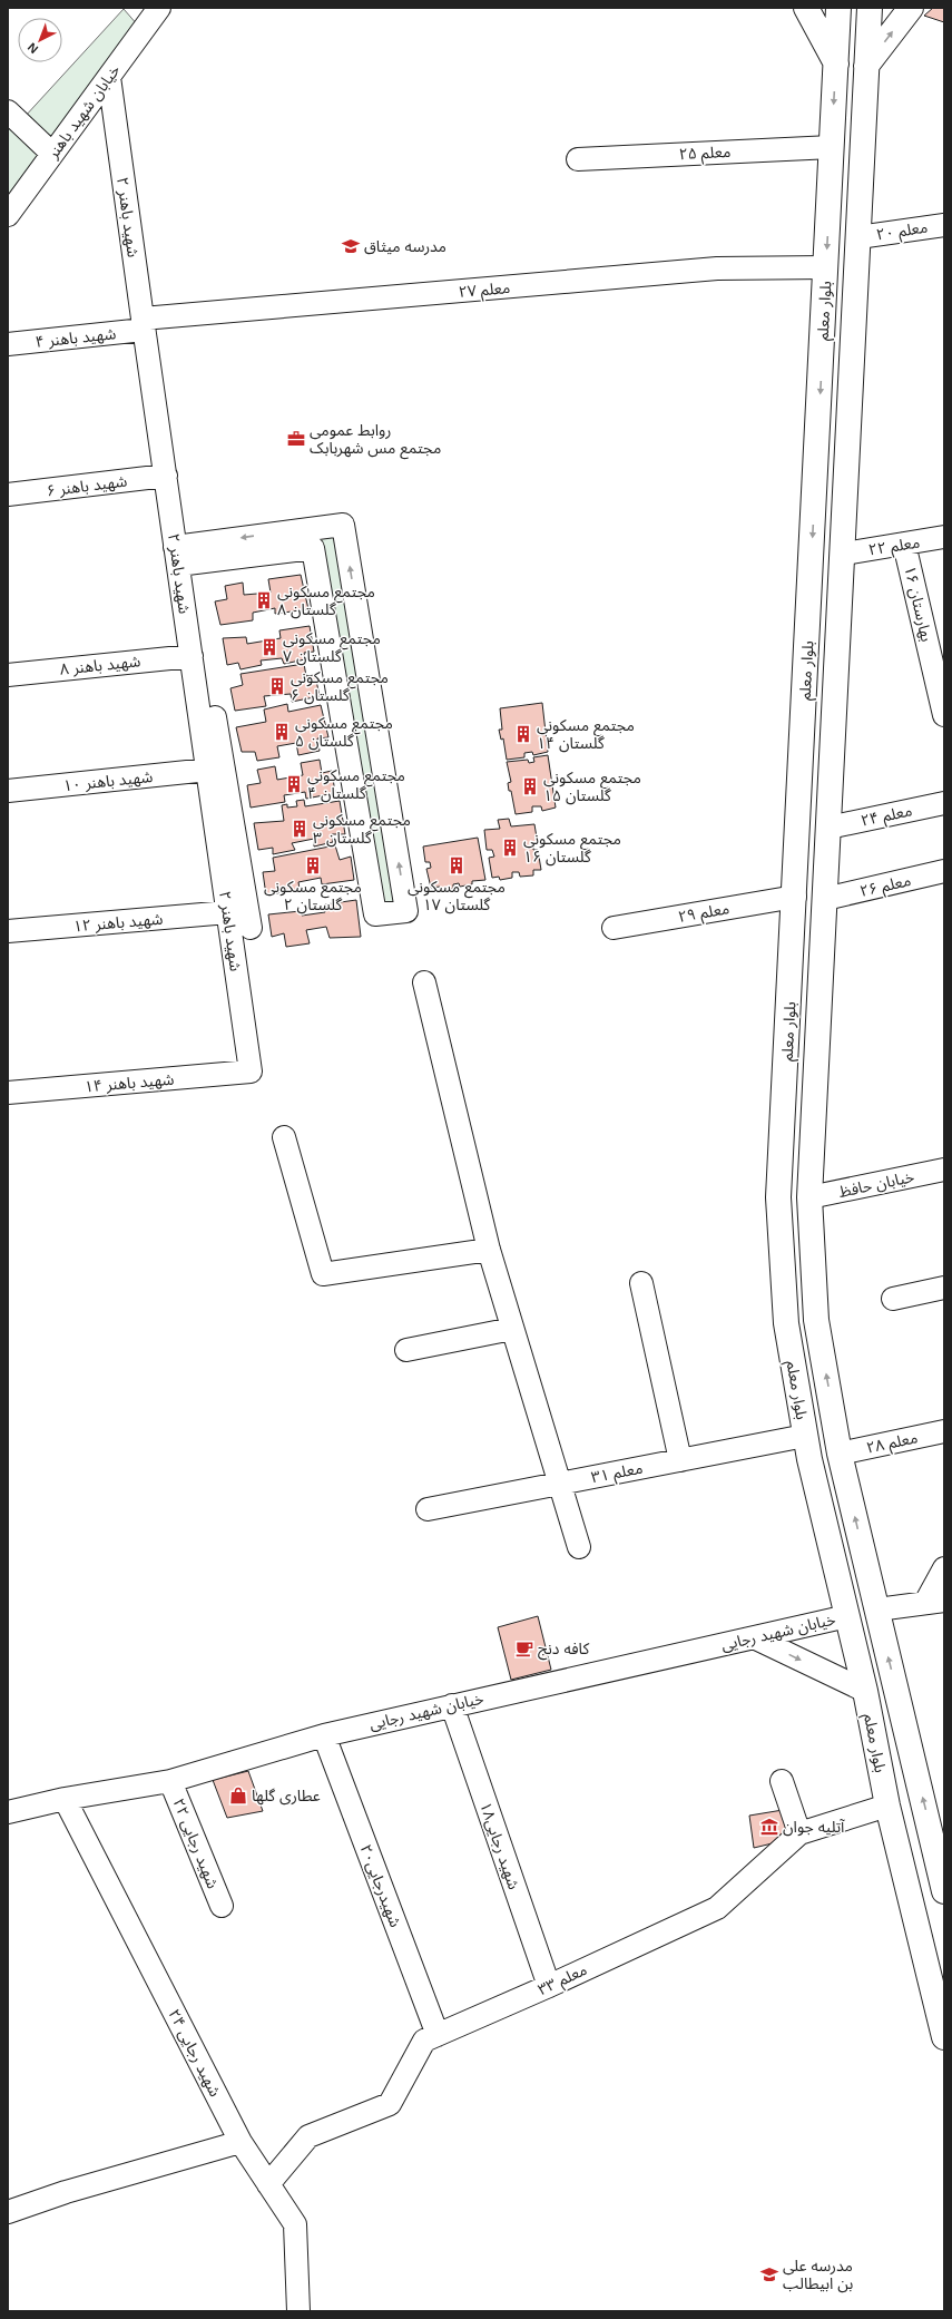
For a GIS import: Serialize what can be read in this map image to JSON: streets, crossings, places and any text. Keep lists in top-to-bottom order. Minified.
{"streets":{"main road":["بلوار معلم"],"street":["خیابان شهید باهنر","معلم ۲۵","شهید باهنر ۲","معلم ۲۰","معلم ۲۷","شهید باهنر ۴","شهید باهنر ۶","معلم ۲۲","بهارستان ۱۶","شهید باهنر ۸","شهید باهنر ۱۰","معلم ۲۴","معلم ۲۶","معلم ۲۹","شهید باهنر ۱۲","شهید باهنر ۱۴","خیابان حافظ","معلم ۲۸","معلم ۳۱","خیابان شهید رجایی","شهید رجایی ۲۲","شهید رجایی۱۸","شهیدرجایی۲۰","معلم ۳۳","شهید رجایی ۲۴"]},"crossings":[["خیابان شهید باهنر","شهید باهنر ۲"],["معلم ۲۵","بلوار معلم"],["شهید باهنر ۲","معلم ۲۷"],["شهید باهنر ۲","شهید باهنر ۴"],["شهید باهنر ۲","شهید باهنر ۶"],["شهید باهنر ۲","شهید باهنر ۸"],["شهید باهنر ۲","شهید باهنر ۱۰"],["شهید باهنر ۲","شهید باهنر ۱۲"],["شهید باهنر ۲","شهید باهنر ۱۴"],["معلم ۲۰","بلوار معلم"],["معلم ۲۷","بلوار معلم"],["معلم ۲۷","شهید باهنر ۴"],["بلوار معلم","معلم ۲۲"],["بلوار معلم","معلم ۲۴"],["بلوار معلم","معلم ۲۶"],["بلوار معلم","معلم ۲۹"],["بلوار معلم","خیابان حافظ"],["بلوار معلم","معلم ۲۸"],["بلوار معلم","معلم ۳۱"],["بلوار معلم","خیابان شهید رجایی"],["بلوار معلم","معلم ۳۳"],["معلم ۲۲","بهارستان ۱۶"],["خیابان شهید رجایی","شهید رجایی ۲۲"],["خیابان شهید رجایی","شهید رجایی۱۸"],["خیابان شهید رجایی","شهیدرجایی۲۰"],["خیابان شهید رجایی","شهید رجایی ۲۴"],["شهید رجایی۱۸","معلم ۳۳"],["شهیدرجایی۲۰","معلم ۳۳"],["معلم ۳۳","شهید رجایی ۲۴"]],"places":{"school or university":["مدرسه میثاق","مدرسه علی بن ابیطالب"],"office":["روابط عمومی مجتمع مس شهربابک"],"building":["مجتمع مسکونی گلستان ۸","مجتمع مسکونی گلستان ۷","مجتمع مسکونی گلستان ۶","مجتمع مسکونی گلستان ۵","مجتمع مسکونی گلستان ۱۴","مجتمع مسکونی گلستان ۴","مجتمع مسکونی گلستان ۱۵","مجتمع مسکونی گلستان ۳","مجتمع مسکونی گلستان ۱۶","مجتمع مسکونی گلستان ۲","مجتمع مسکونی گلستان ۱۷"],"cafe":["کافه دنج"],"shop":["عطاری گلها"],"museum":["آتلیه جوان"]},"north":"bottom left"}
